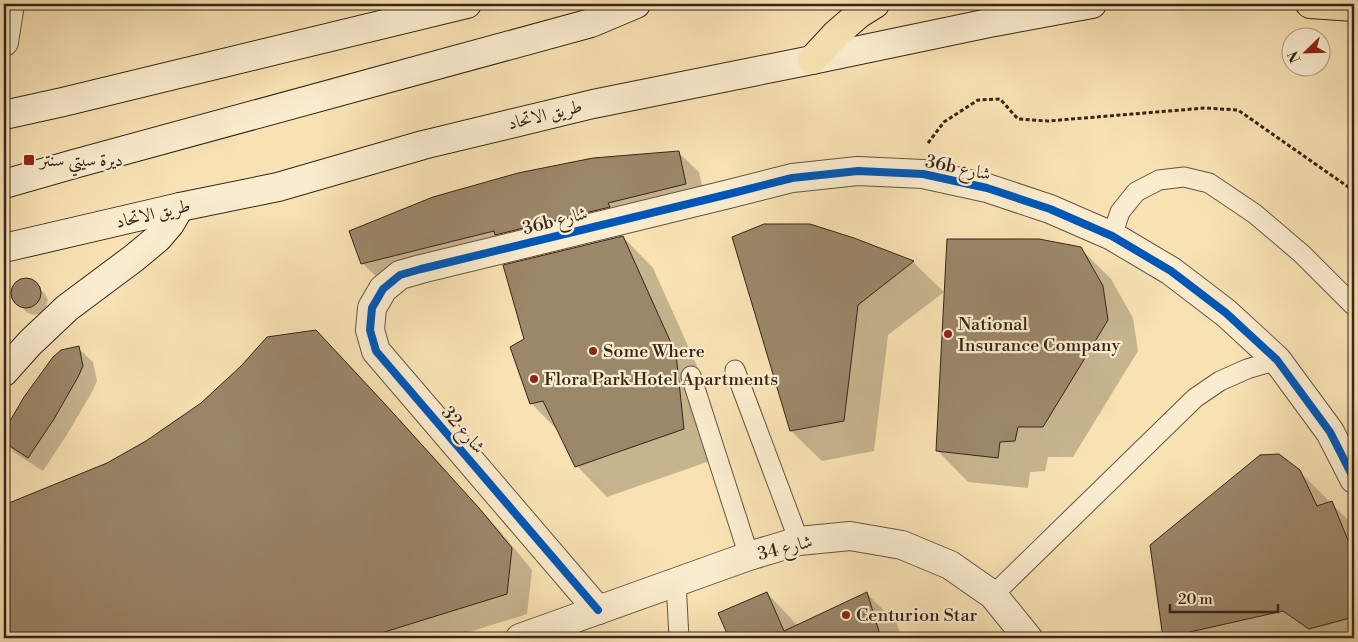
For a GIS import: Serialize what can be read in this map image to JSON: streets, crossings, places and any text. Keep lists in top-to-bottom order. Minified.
{"streets":{"main road":["طريق الاتحاد","36b شارع","شارع 32","شارع 34"]},"crossings":[["36b شارع","شارع 32"],["شارع 32","شارع 34"]],"places":{"transit":["ديرة سيتي سنتر"],"other":["National Insurance Company","Some Where","Flora Park Hotel Apartments","Centurion Star"]},"scale_bar":"20 m","north":"bottom left"}
